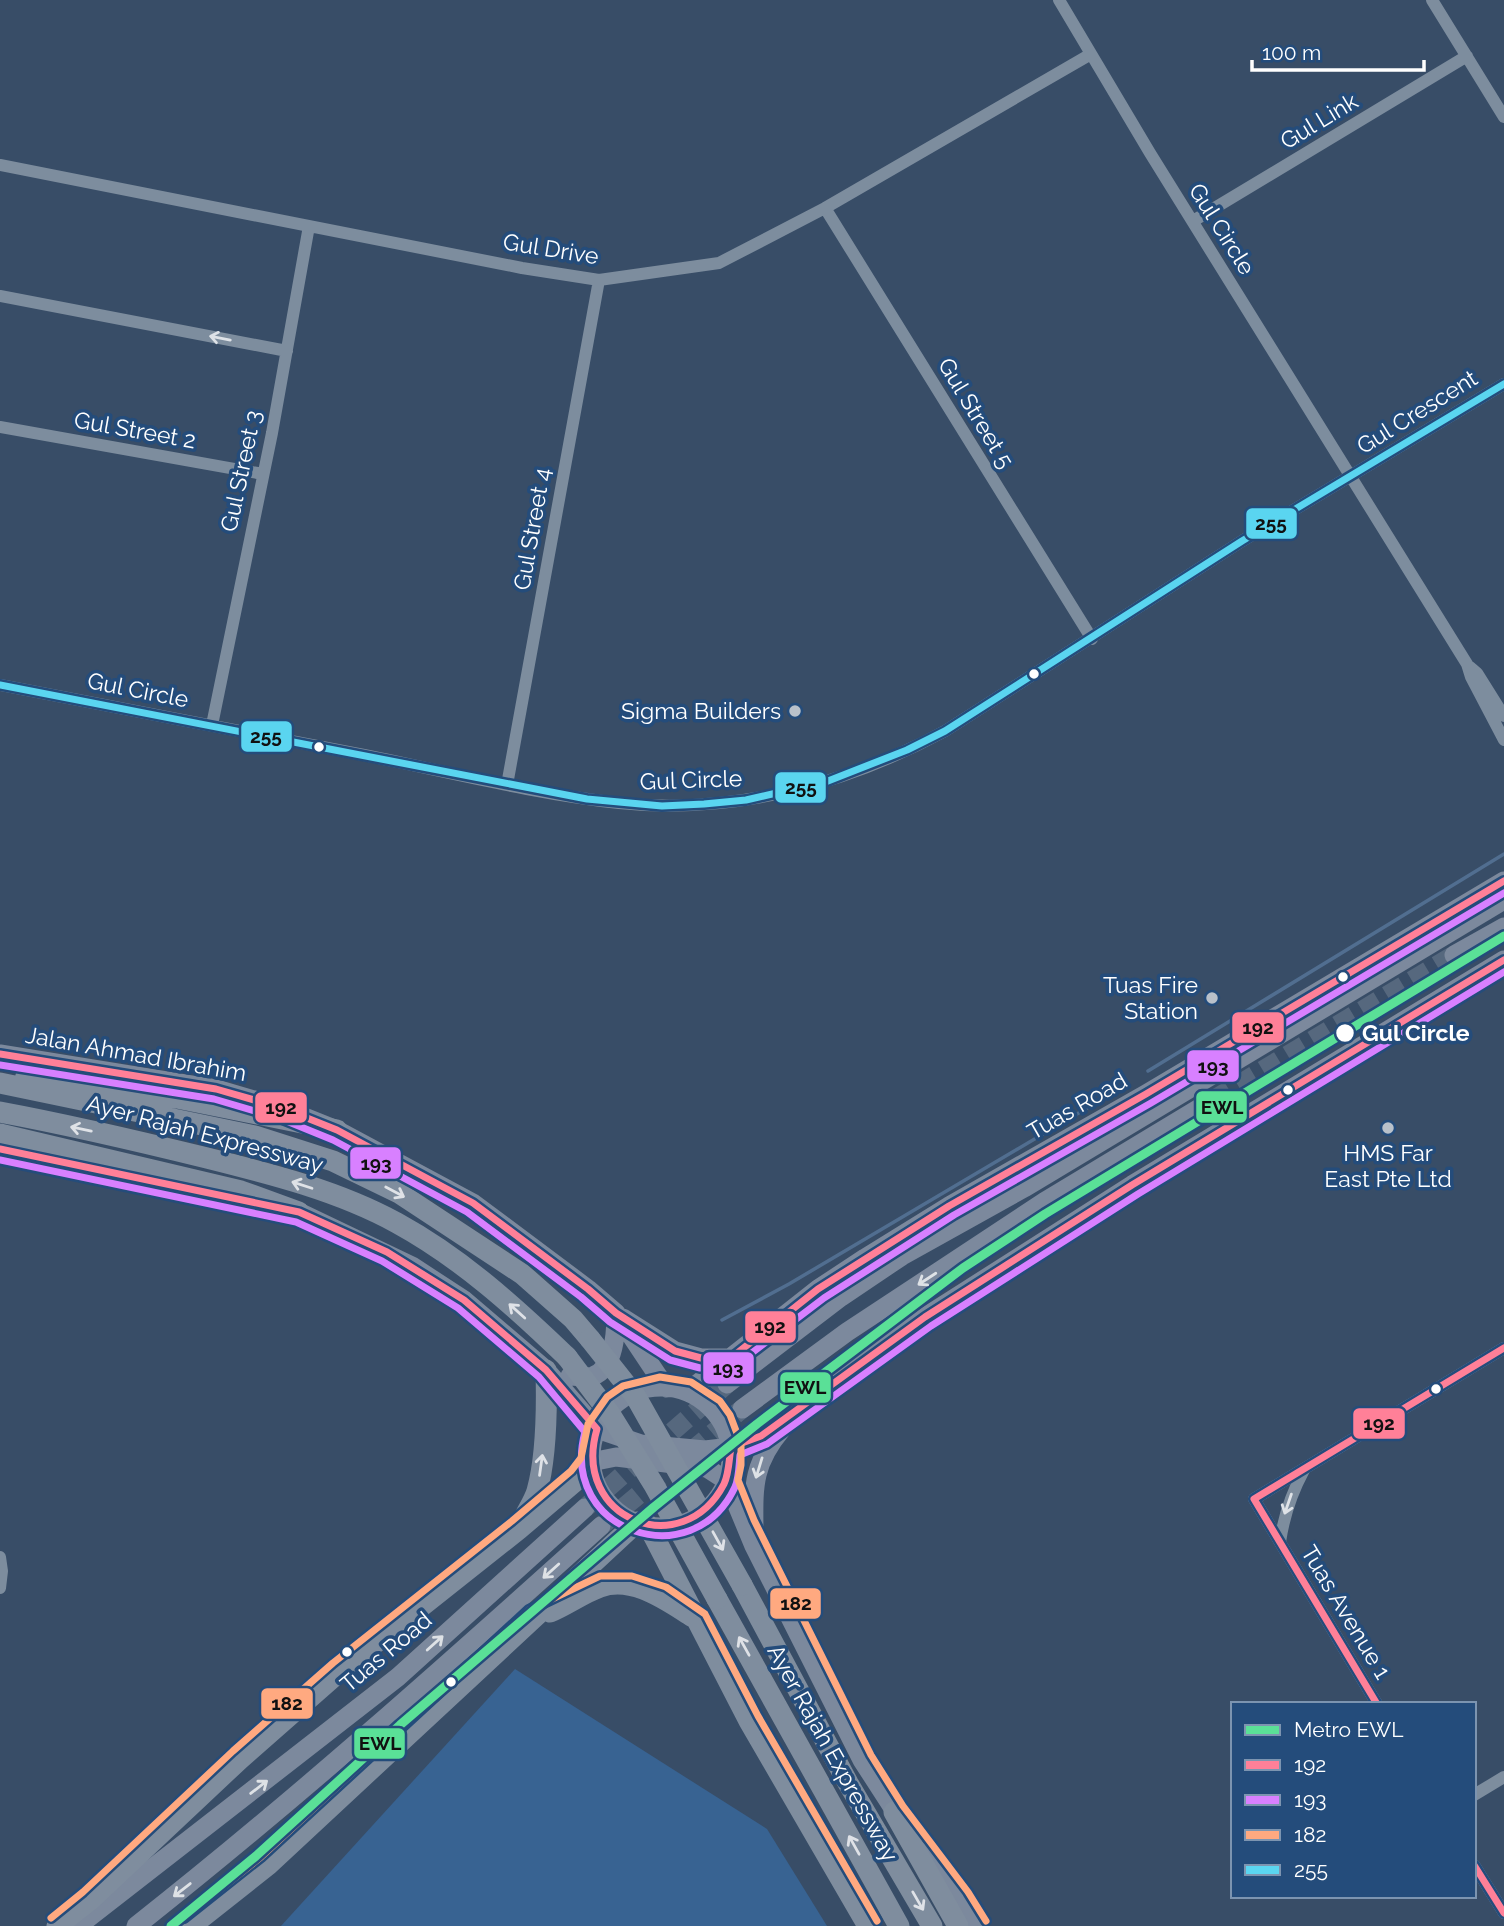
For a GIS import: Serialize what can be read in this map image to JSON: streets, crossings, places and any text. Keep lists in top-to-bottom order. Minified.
{"streets":{"highway":["Ayer Rajah Expressway"],"main road":["Jalan Ahmad Ibrahim","Tuas Road"],"street":["Gul Link","Gul Circle","Gul Drive","Gul Crescent","Gul Street 5","Gul Street 2","Gul Street 3","Gul Street 4","Tuas Avenue 1"]},"crossings":[["Gul Link","Gul Circle"],["Gul Circle","Gul Drive"],["Gul Circle","Gul Crescent"],["Gul Circle","Gul Street 5"],["Gul Circle","Gul Street 3"],["Gul Circle","Gul Street 4"],["Gul Drive","Gul Street 5"],["Gul Drive","Gul Street 3"],["Gul Drive","Gul Street 4"],["Gul Street 2","Gul Street 3"]],"places":["Sigma Builders","Tuas Fire Station","Gul Circle","HMS Far East Pte Ltd"],"lines":["transit line 255","transit line 192","transit line 193","metro line EWL","transit line 182"],"legend":["Metro EWL","192","193","182","255"],"scale_bar":"100 m"}
